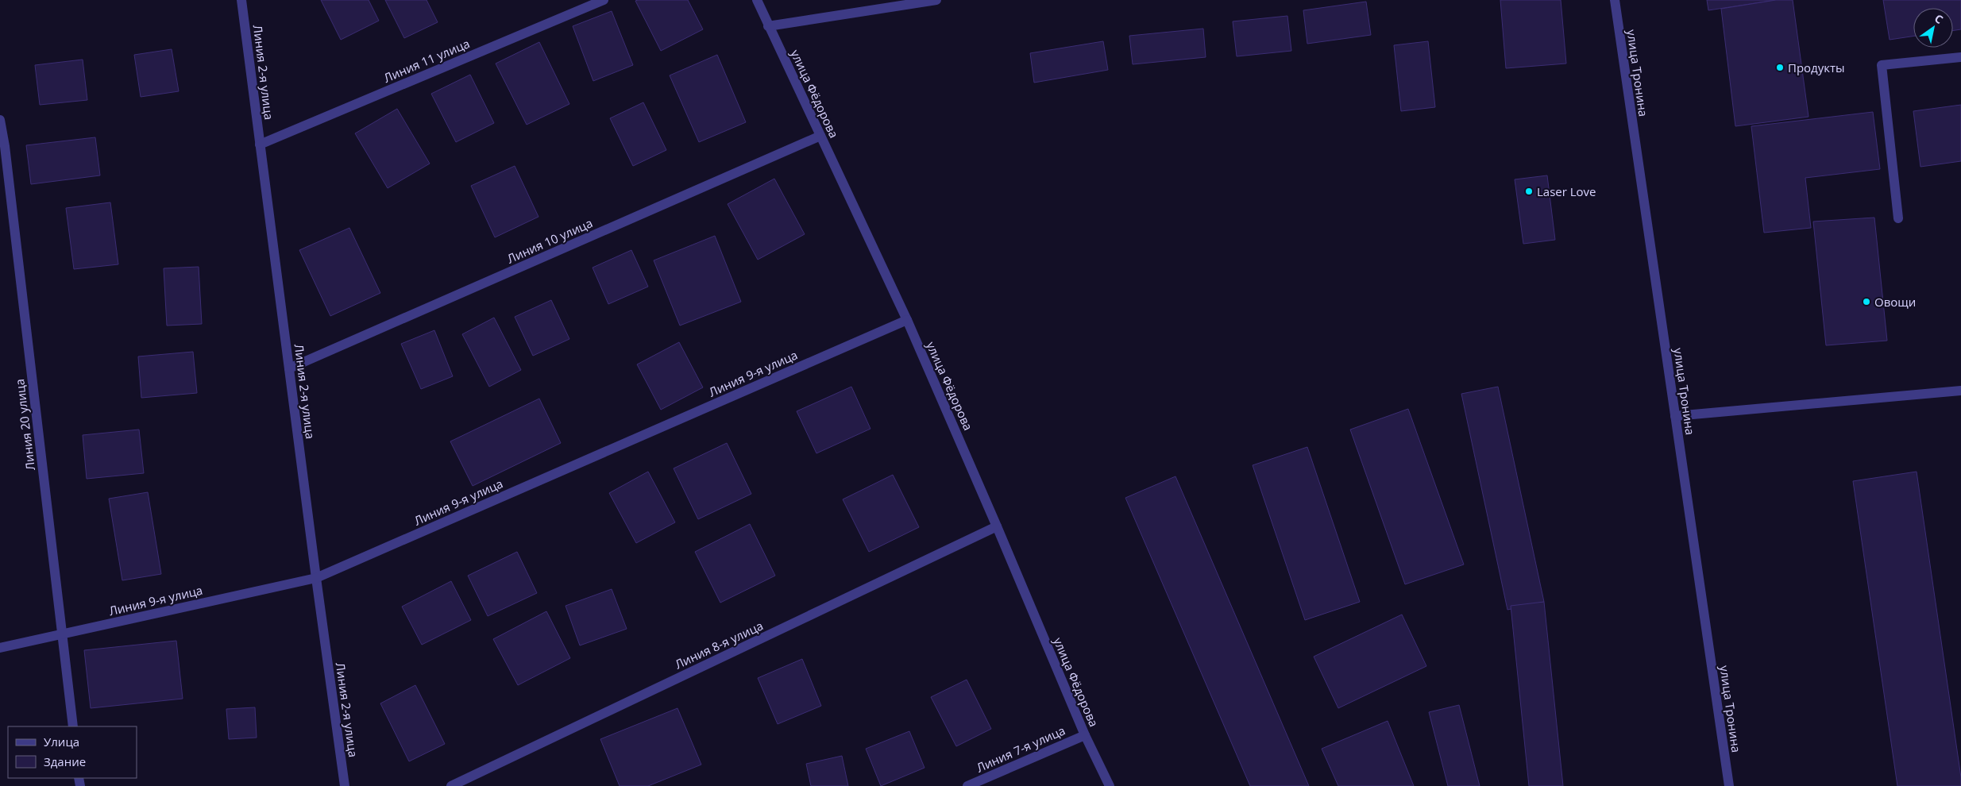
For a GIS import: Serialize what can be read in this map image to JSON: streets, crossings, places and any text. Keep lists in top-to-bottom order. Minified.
{"streets":{"street":["Линия 11 улица","Линия 2-я улица","улица Тронина","улица Фёдорова","Линия 10 улица","Линия 9-я улица","Линия 20 улица","Линия 8-я улица","Линия 7-я улица"]},"crossings":[["Линия 11 улица","Линия 2-я улица"],["Линия 2-я улица","Линия 10 улица"],["Линия 2-я улица","Линия 9-я улица"],["улица Фёдорова","Линия 10 улица"],["улица Фёдорова","Линия 9-я улица"],["улица Фёдорова","Линия 8-я улица"],["улица Фёдорова","Линия 7-я улица"],["Линия 9-я улица","Линия 20 улица"]],"places":["Продукты","Laser Love","Овощи"],"legend":["Улица","Здание"],"north":"top right"}
